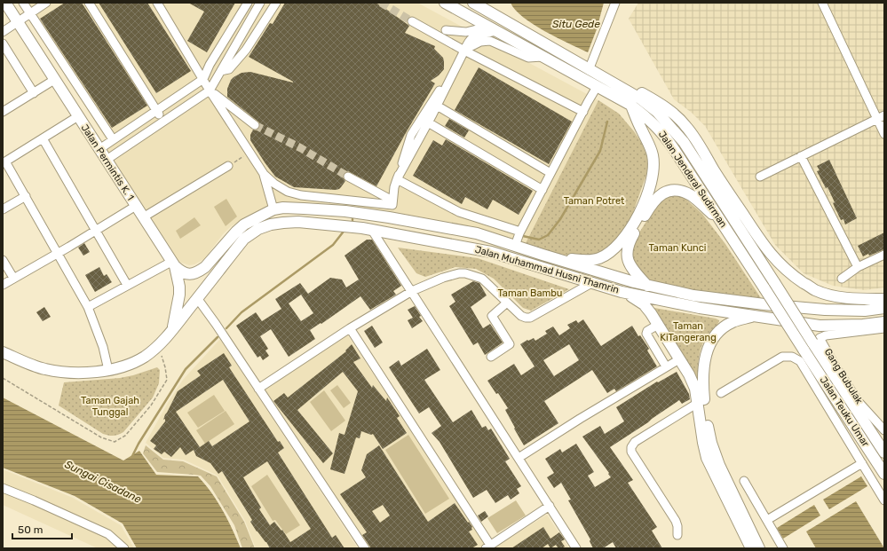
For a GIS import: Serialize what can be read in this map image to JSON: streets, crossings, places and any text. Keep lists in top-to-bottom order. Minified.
{"streets":{"main road":["Jalan Permintis K. 1","Jalan Jenderal Sudirman","Jalan Muhammad Husni Thamrin","Jalan Teuku Umar"],"street":["Gang Bubulak"]},"crossings":[["Jalan Permintis K. 1","Jalan Muhammad Husni Thamrin"],["Jalan Jenderal Sudirman","Jalan Teuku Umar"]],"water":["Situ Gede","Sungai Cisadane"],"parks":["Taman Potret","Taman Kunci","Taman Bambu","Taman KiTangerang","Taman Gajah Tunggal"],"scale_bar":"50 m"}
